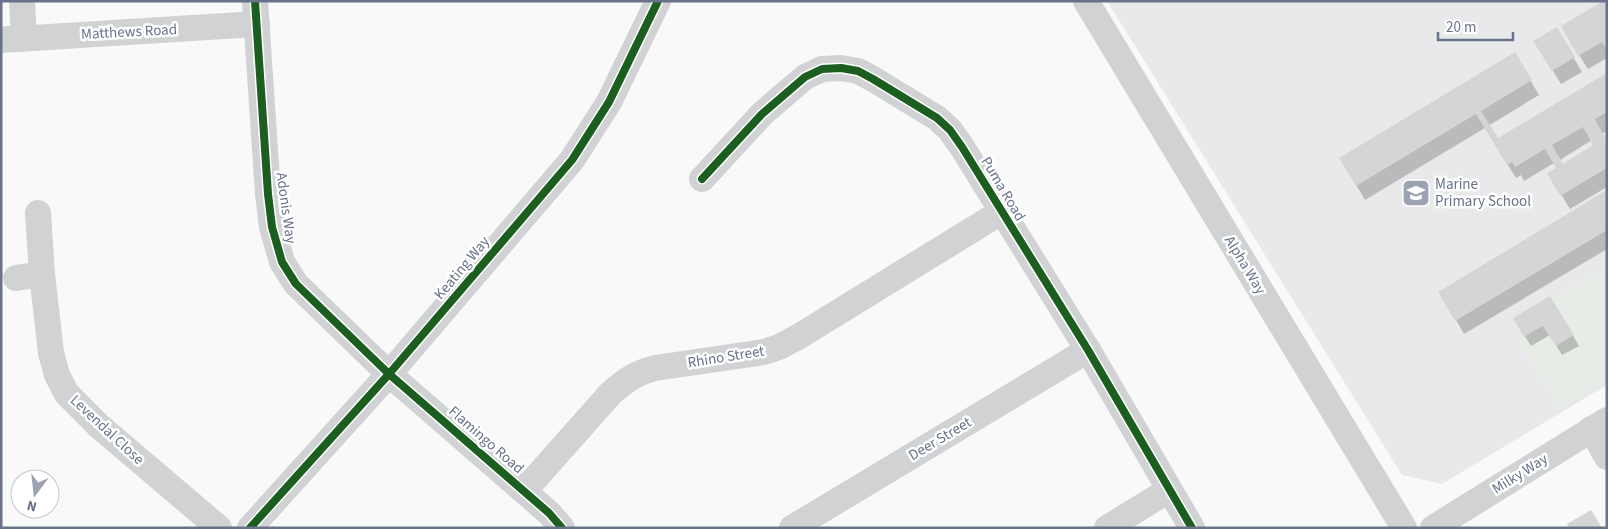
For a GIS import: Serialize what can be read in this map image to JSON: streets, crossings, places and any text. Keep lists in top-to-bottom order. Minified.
{"streets":{"street":["Matthews Road","Puma Road","Adonis Way","Alpha Way","Keating Way","Rhino Street","Levendal Close","Deer Street","Flamingo Road","Milky Way"]},"crossings":[["Matthews Road","Adonis Way"],["Puma Road","Rhino Street"],["Puma Road","Deer Street"],["Adonis Way","Keating Way"],["Adonis Way","Flamingo Road"],["Keating Way","Flamingo Road"],["Rhino Street","Flamingo Road"]],"places":{"school or university":["Marine Primary School"]},"scale_bar":"20 m","north":"bottom"}
